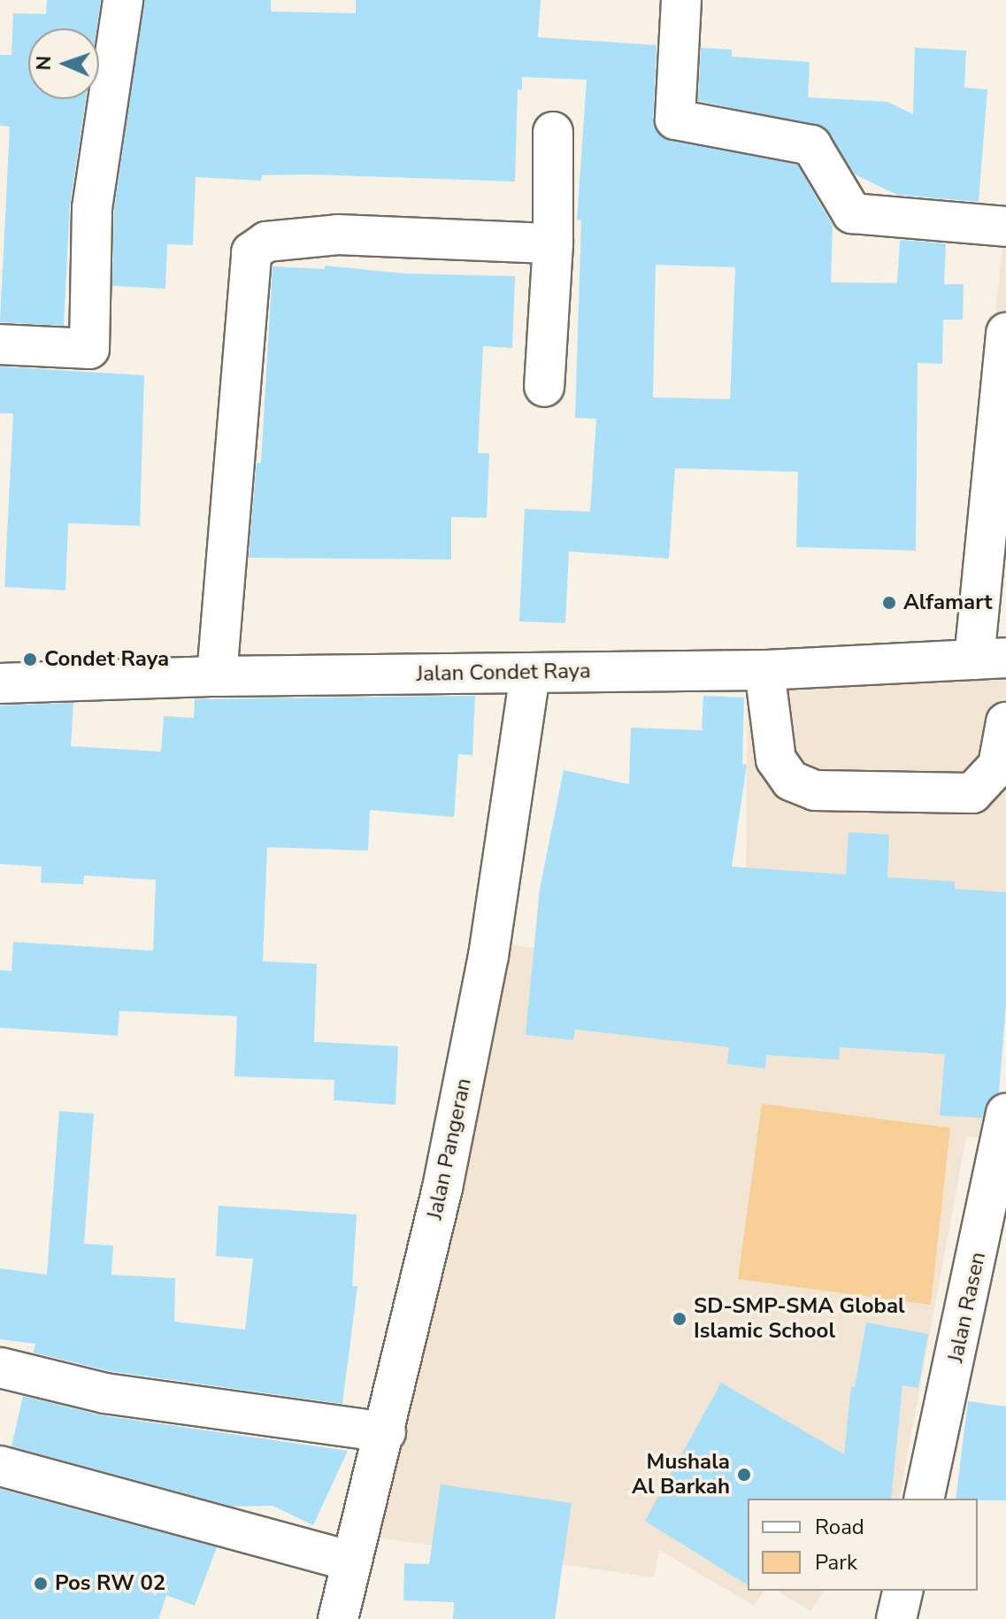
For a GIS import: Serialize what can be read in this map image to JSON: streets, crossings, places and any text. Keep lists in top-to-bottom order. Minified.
{"streets":{"street":["Jalan Condet Raya","Jalan Pangeran","Jalan Rasen"]},"crossings":[["Jalan Condet Raya","Jalan Pangeran"]],"places":["Alfamart","Condet Raya","SD-SMP-SMA Global Islamic School","Mushala Al Barkah","Pos RW 02"],"legend":["Road","Park"],"north":"left"}
